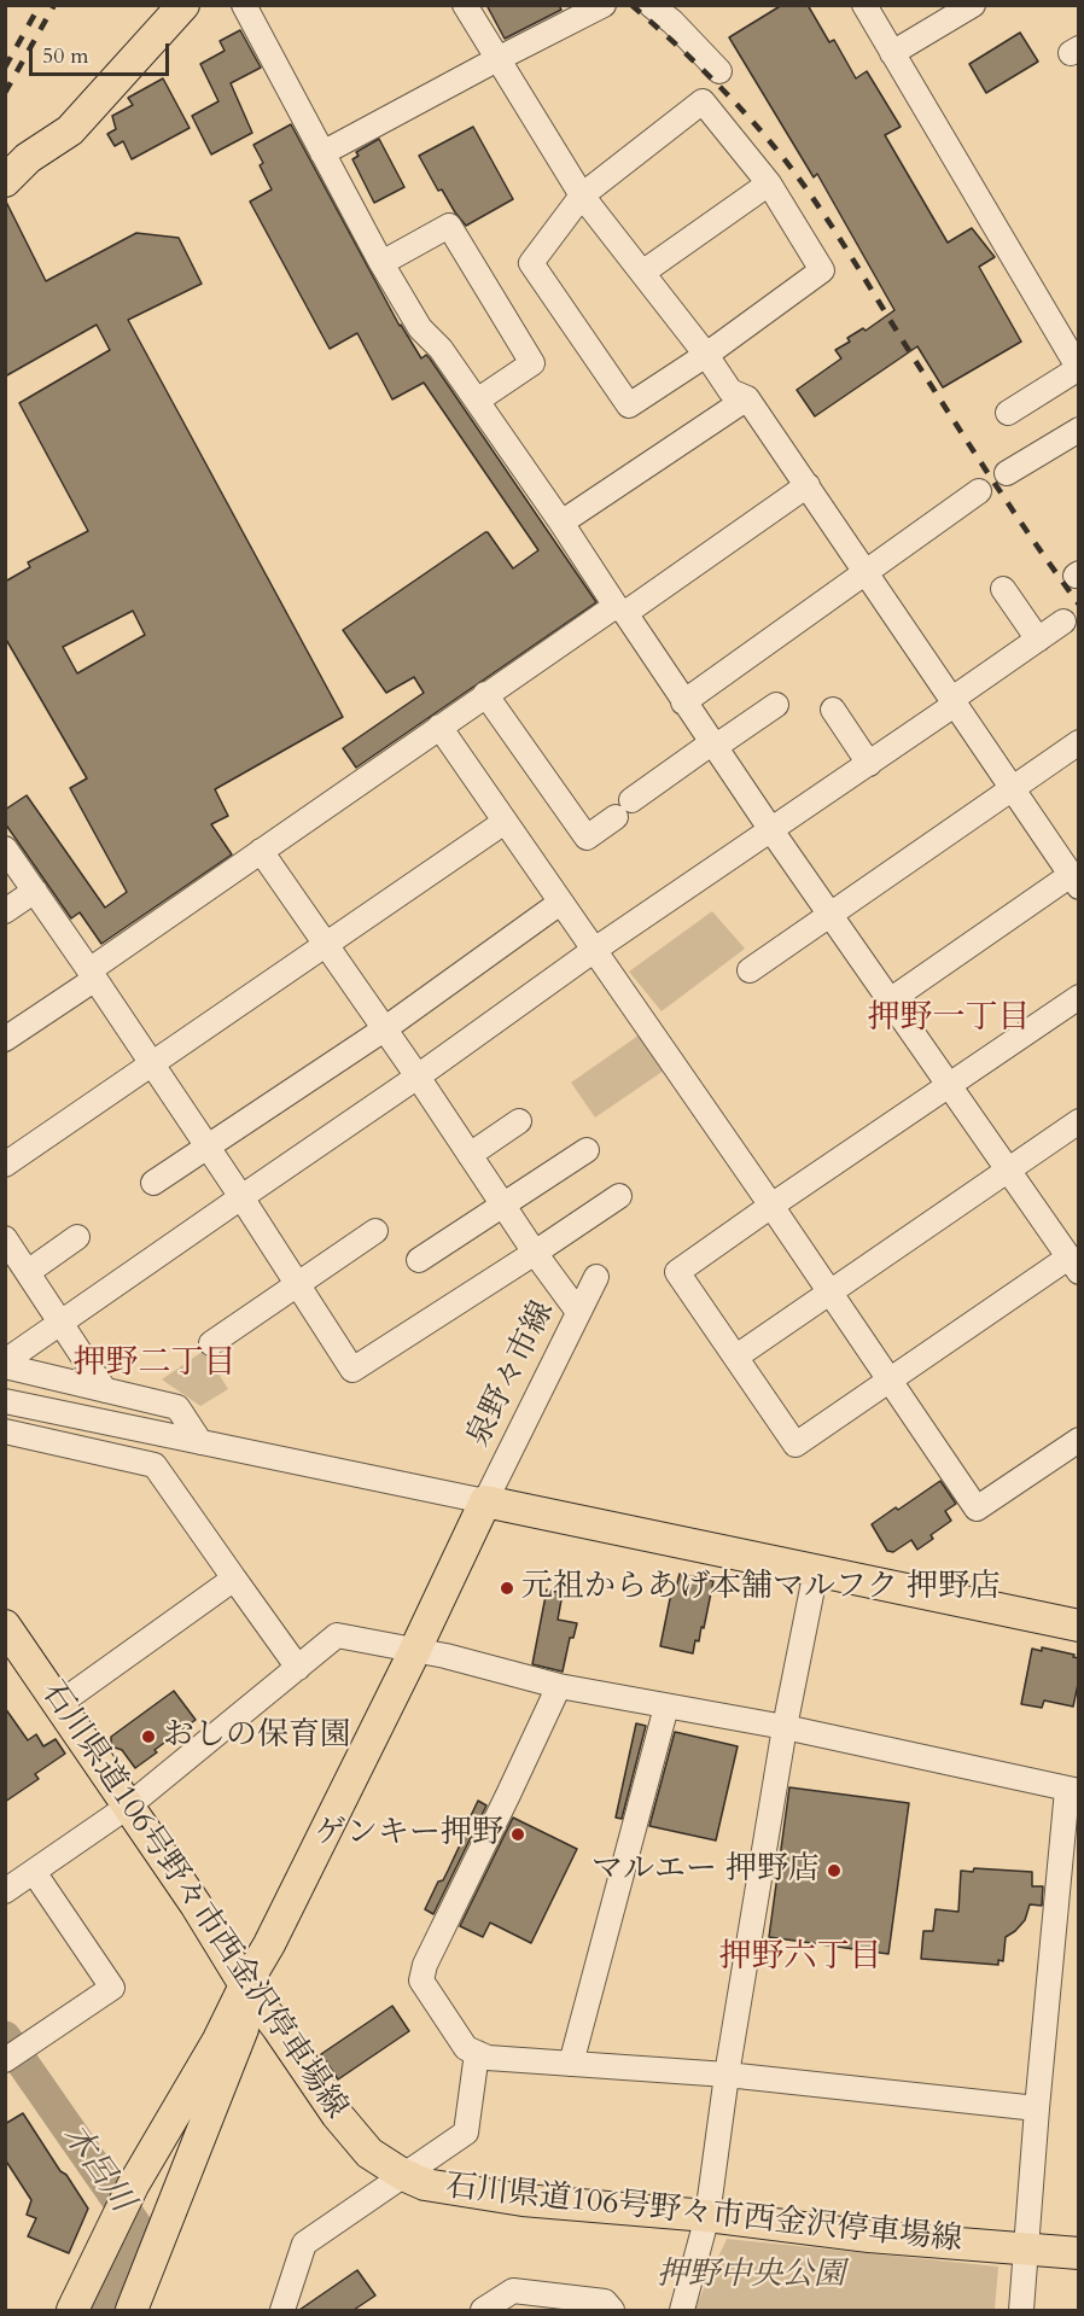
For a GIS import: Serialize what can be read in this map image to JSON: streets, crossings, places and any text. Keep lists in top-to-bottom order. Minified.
{"streets":{"main road":["石川県道106号野々市西金沢停車場線"],"street":["泉野々市線"]},"districts":["押野一丁目","押野二丁目","押野六丁目"],"water":["木呂川"],"parks":["押野中央公園"],"places":["元祖からあげ本舗マルフク 押野店","おしの保育園","ゲンキー押野","マルエー 押野店"],"scale_bar":"50 m"}
